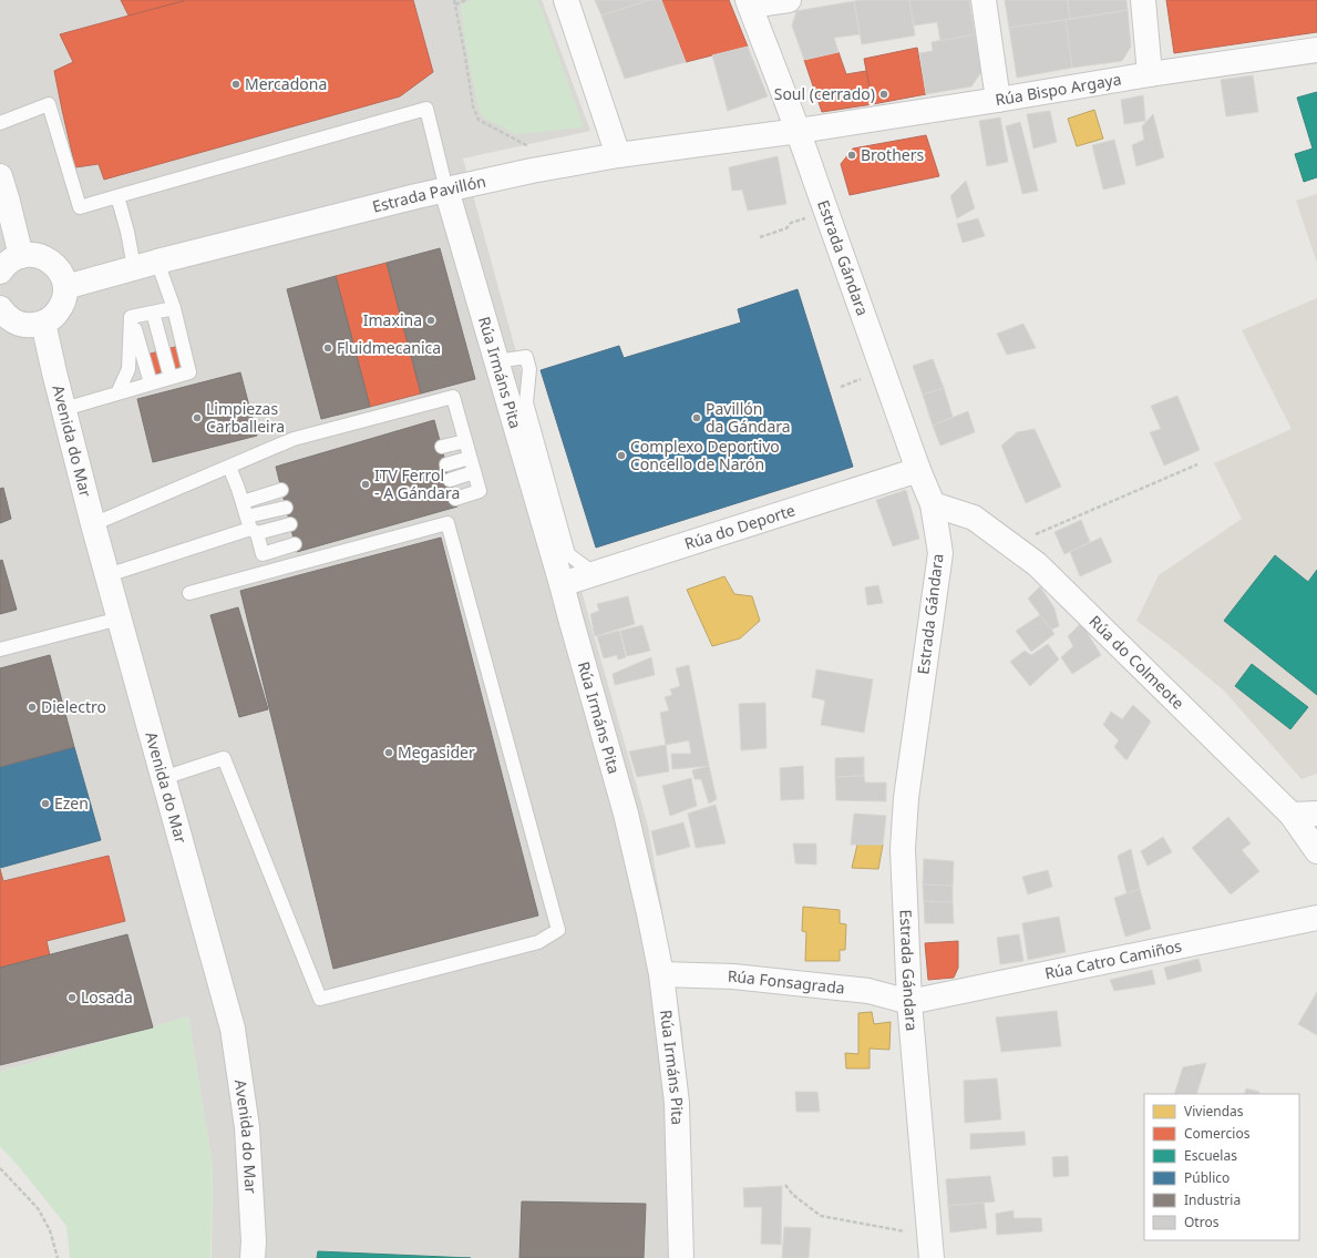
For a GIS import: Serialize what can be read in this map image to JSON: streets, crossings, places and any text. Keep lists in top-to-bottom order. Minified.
{"streets":{"street":["Rúa Bispo Argaya","Estrada Pavillón","Estrada Gándara","Rúa Irmáns Pita","Avenida do Mar","Rúa do Deporte","Rúa do Colmeote","Rúa Catro Camiños","Rúa Fonsagrada"]},"crossings":[["Rúa Bispo Argaya","Estrada Pavillón"],["Rúa Bispo Argaya","Estrada Gándara"],["Estrada Pavillón","Estrada Gándara"],["Estrada Pavillón","Rúa Irmáns Pita"],["Estrada Gándara","Rúa do Deporte"],["Estrada Gándara","Rúa do Colmeote"],["Estrada Gándara","Rúa Catro Camiños"],["Estrada Gándara","Rúa Fonsagrada"],["Rúa Irmáns Pita","Rúa do Deporte"],["Rúa Irmáns Pita","Rúa Fonsagrada"],["Rúa Catro Camiños","Rúa Fonsagrada"]],"places":["Mercadona","Soul (cerrado)","Brothers","Imaxina","Fluidmecanica","Limpiezas Carballeira","Pavillón da Gándara","Complexo Deportivo Concello de Narón","ITV Ferrol - A Gándara","Dielectro","Megasider","Ezen","Losada"],"legend":["Viviendas","Comercios","Escuelas","Público","Industria","Otros"]}
